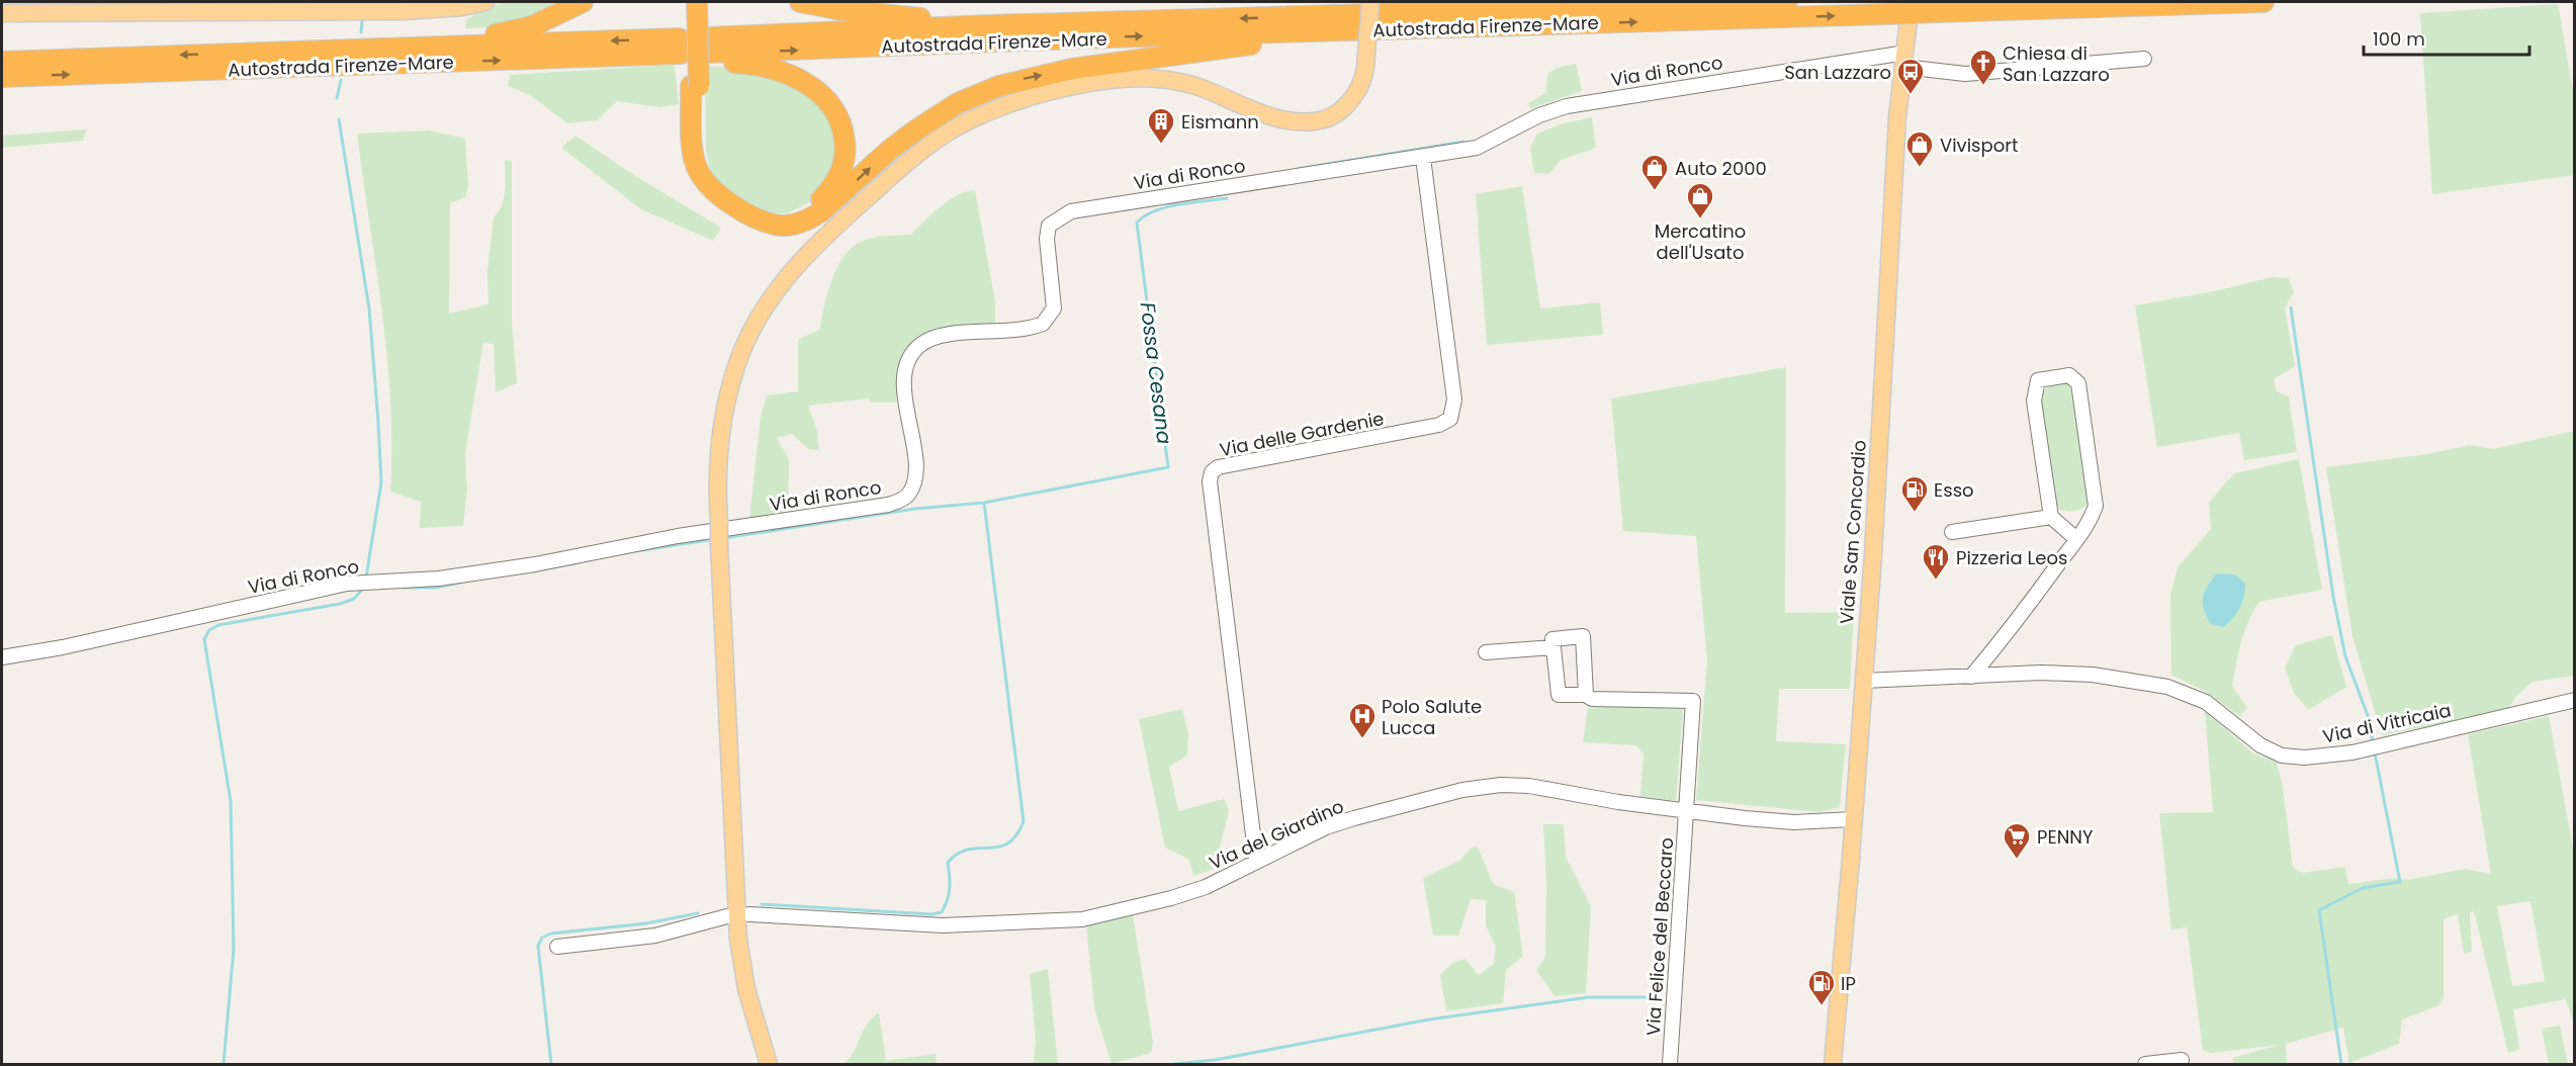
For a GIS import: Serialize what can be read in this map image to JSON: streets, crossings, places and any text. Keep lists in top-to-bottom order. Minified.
{"streets":{"highway":["Autostrada Firenze-Mare"],"main road":["Viale San Concordio"],"street":["Via di Ronco","Via delle Gardenie","Via di Vitricaia","Via del Giardino","Via Felice del Beccaro"]},"crossings":[["Via di Ronco","Via delle Gardenie"],["Via di Ronco","Viale San Concordio"],["Via delle Gardenie","Via del Giardino"],["Viale San Concordio","Via di Vitricaia"],["Viale San Concordio","Via del Giardino"],["Via del Giardino","Via Felice del Beccaro"]],"water":["Fossa Cesana"],"places":{"church":["Chiesa di San Lazzaro"],"bus stop":["San Lazzaro"],"building":["Eismann"],"shop":["Vivisport","Auto 2000","Mercatino dell'Usato"],"fuel station":["Esso","IP"],"restaurant":["Pizzeria Leos"],"hospital":["Polo Salute Lucca"],"supermarket":["PENNY"]},"scale_bar":"100 m"}
